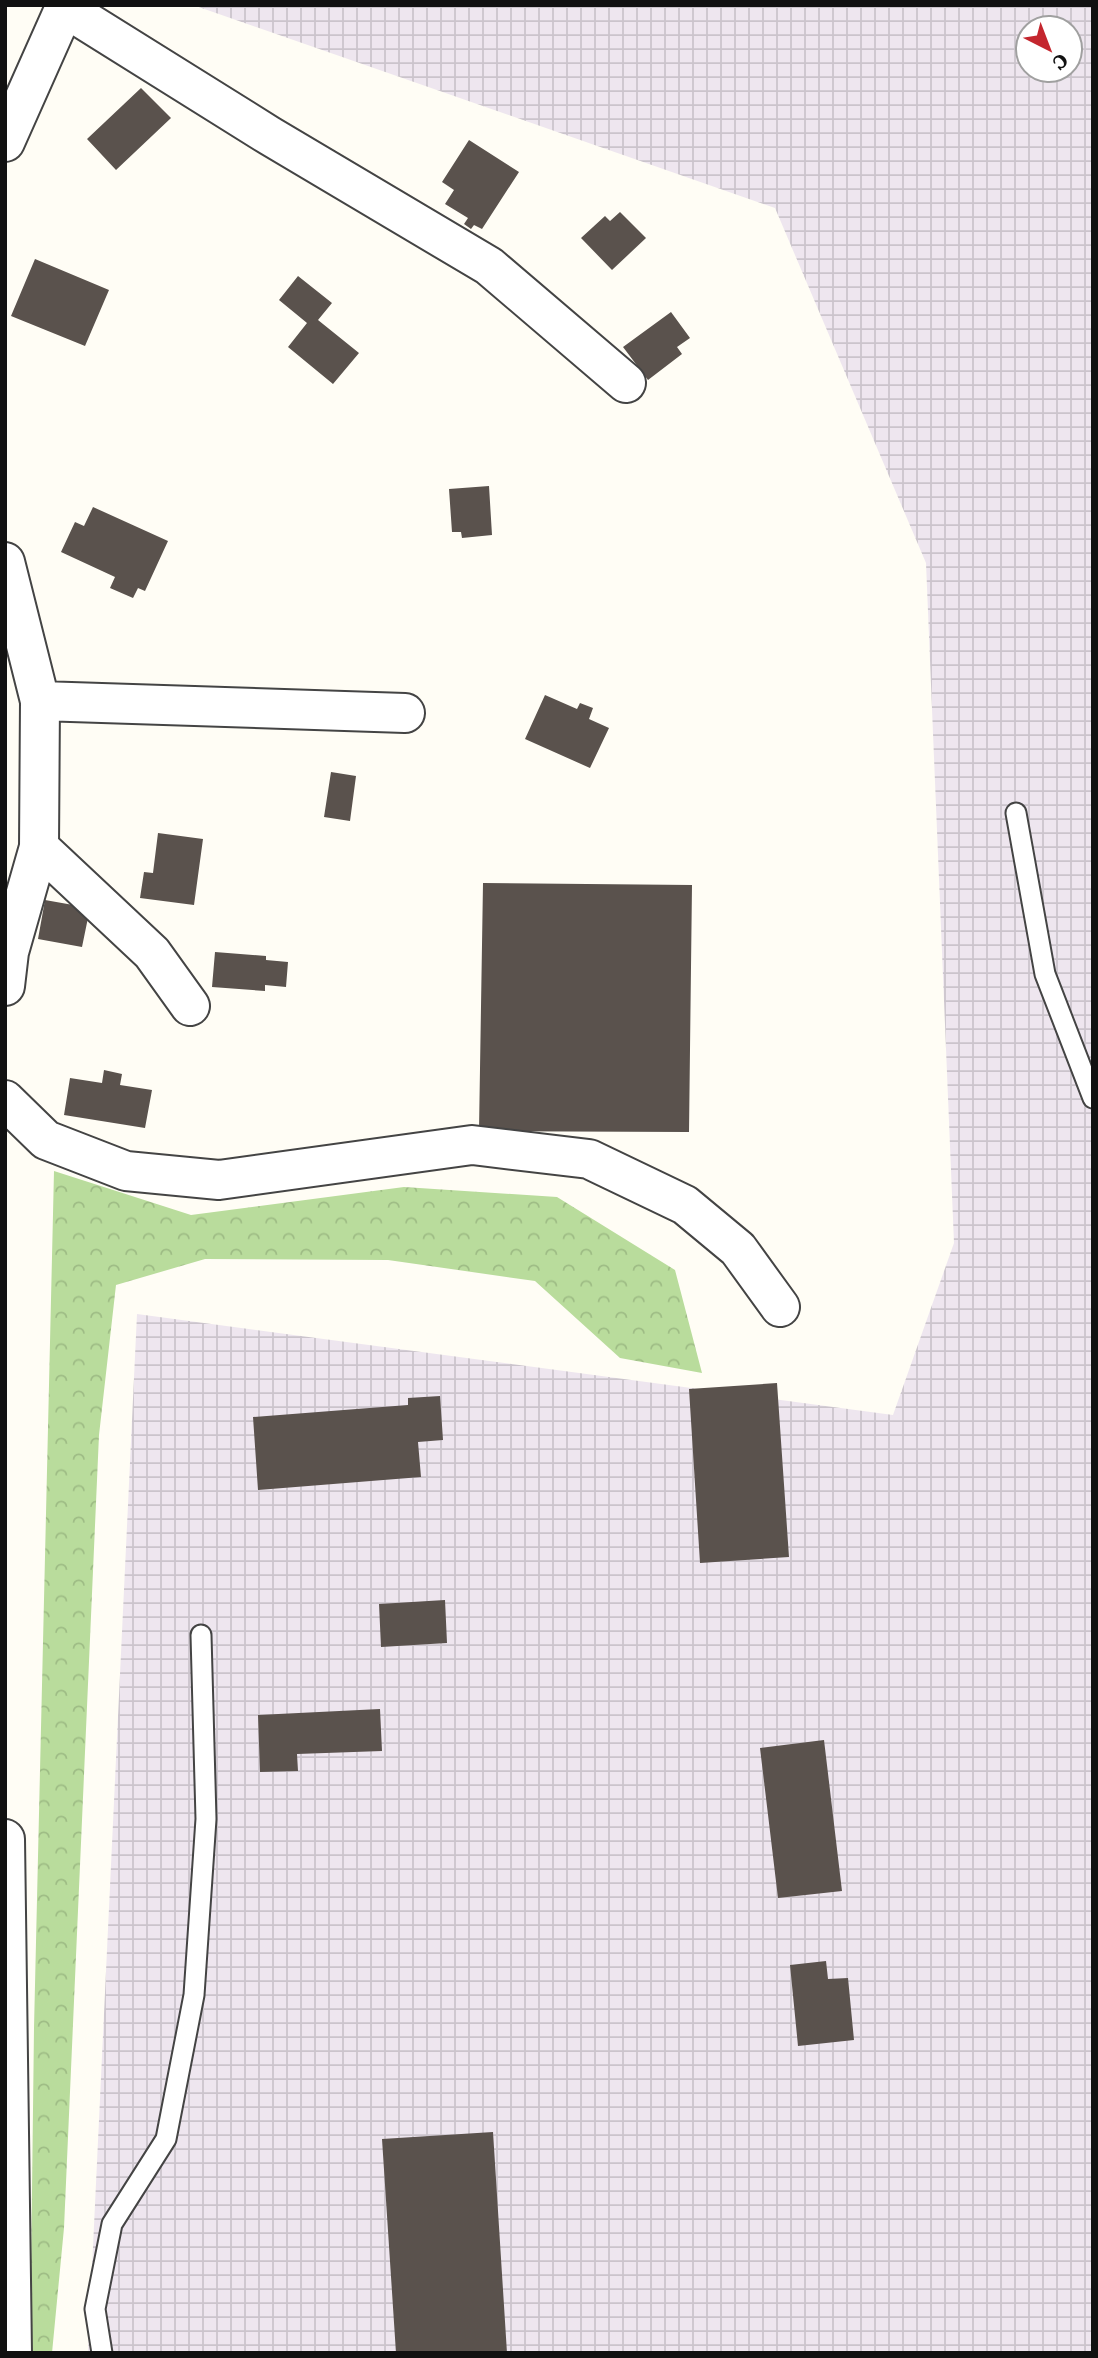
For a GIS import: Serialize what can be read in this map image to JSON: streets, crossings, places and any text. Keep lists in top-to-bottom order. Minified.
{"north":"bottom right"}
